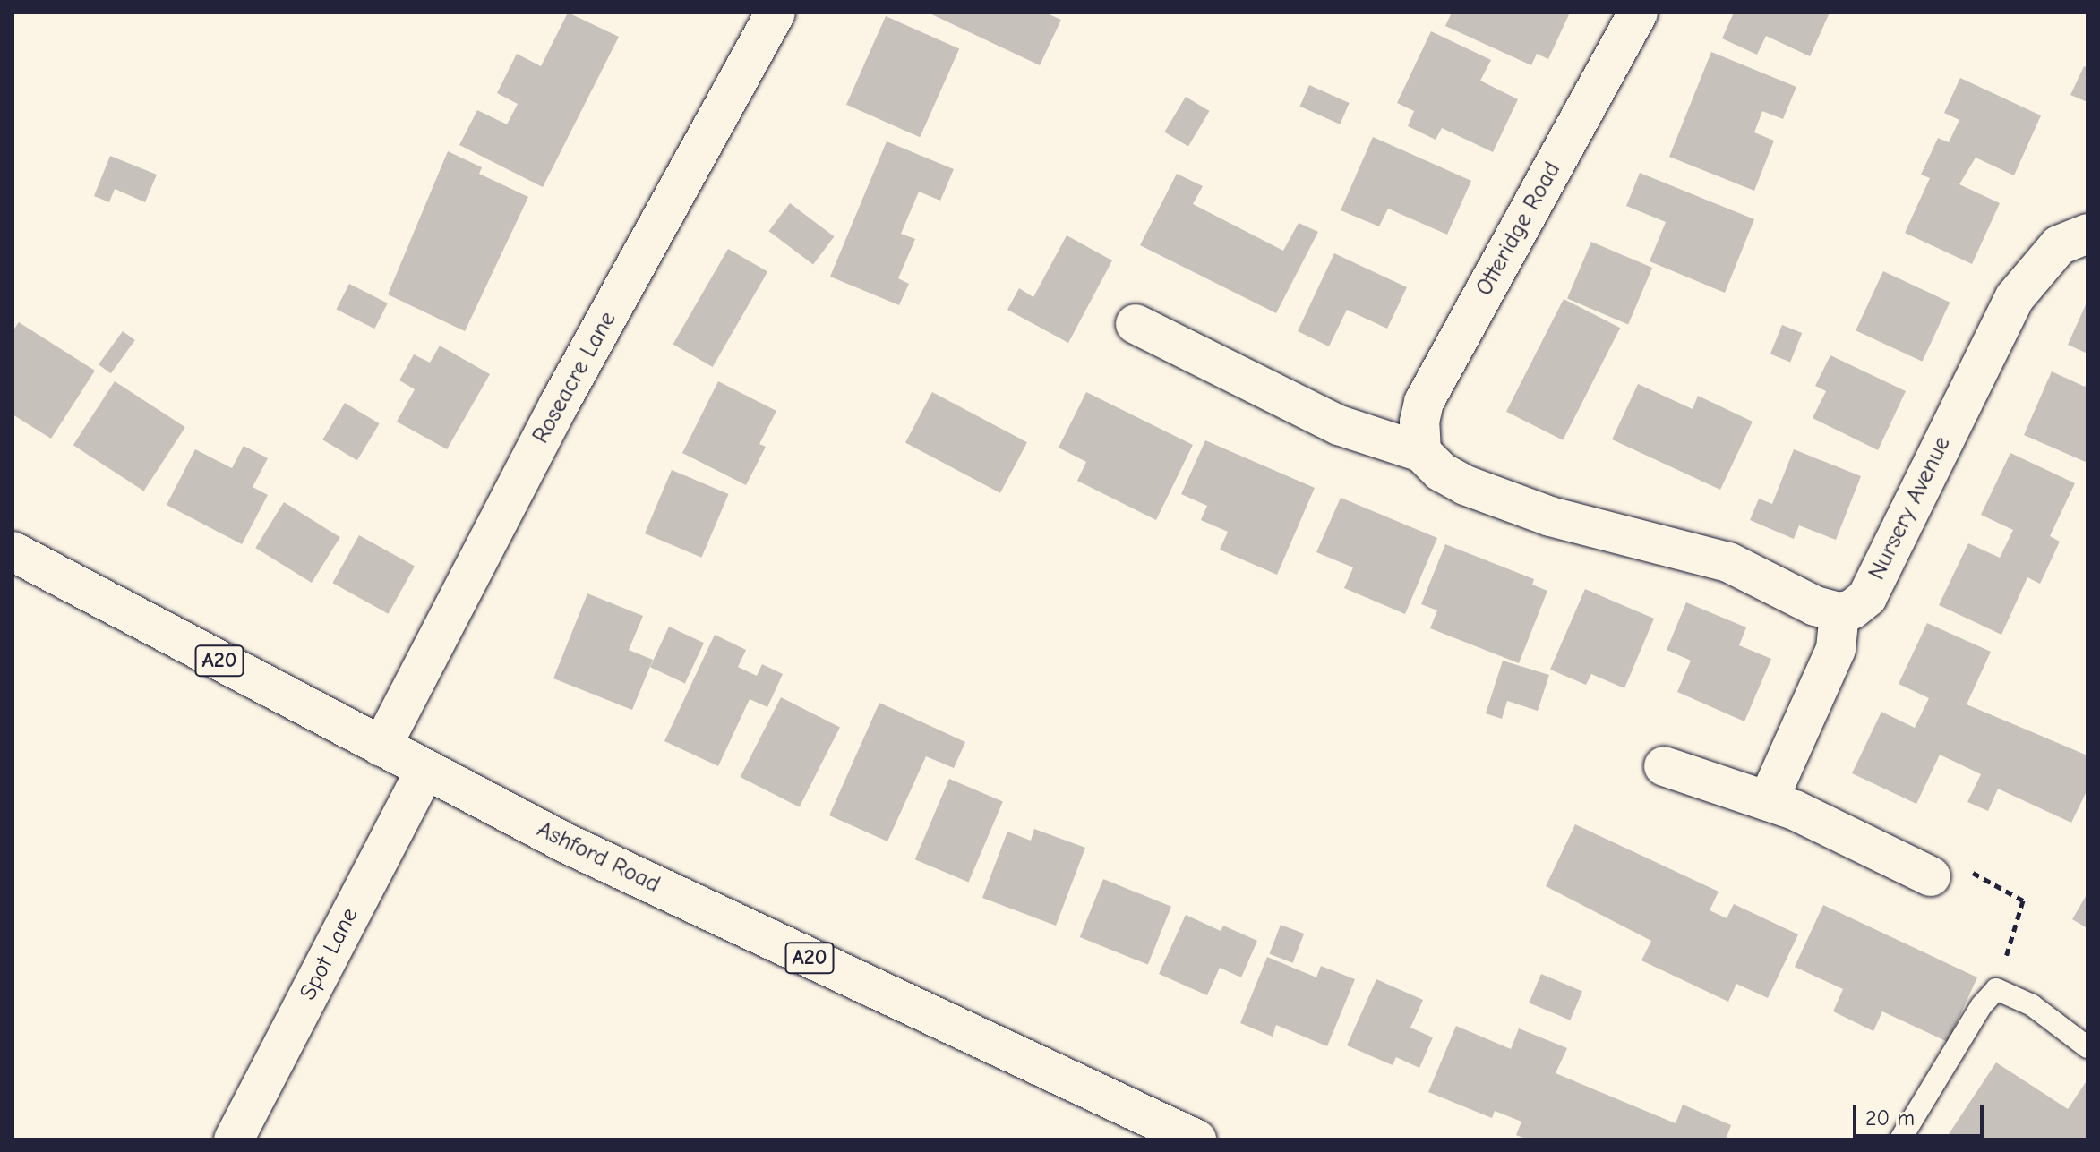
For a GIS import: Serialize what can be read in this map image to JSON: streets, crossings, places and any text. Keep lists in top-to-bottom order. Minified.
{"streets":{"street":["Otteridge Road","Roseacre Lane","Nursery Avenue","A20","Ashford Road","Spot Lane"]},"crossings":[["Roseacre Lane","Ashford Road"],["Ashford Road","Spot Lane"]],"scale_bar":"20 m"}
